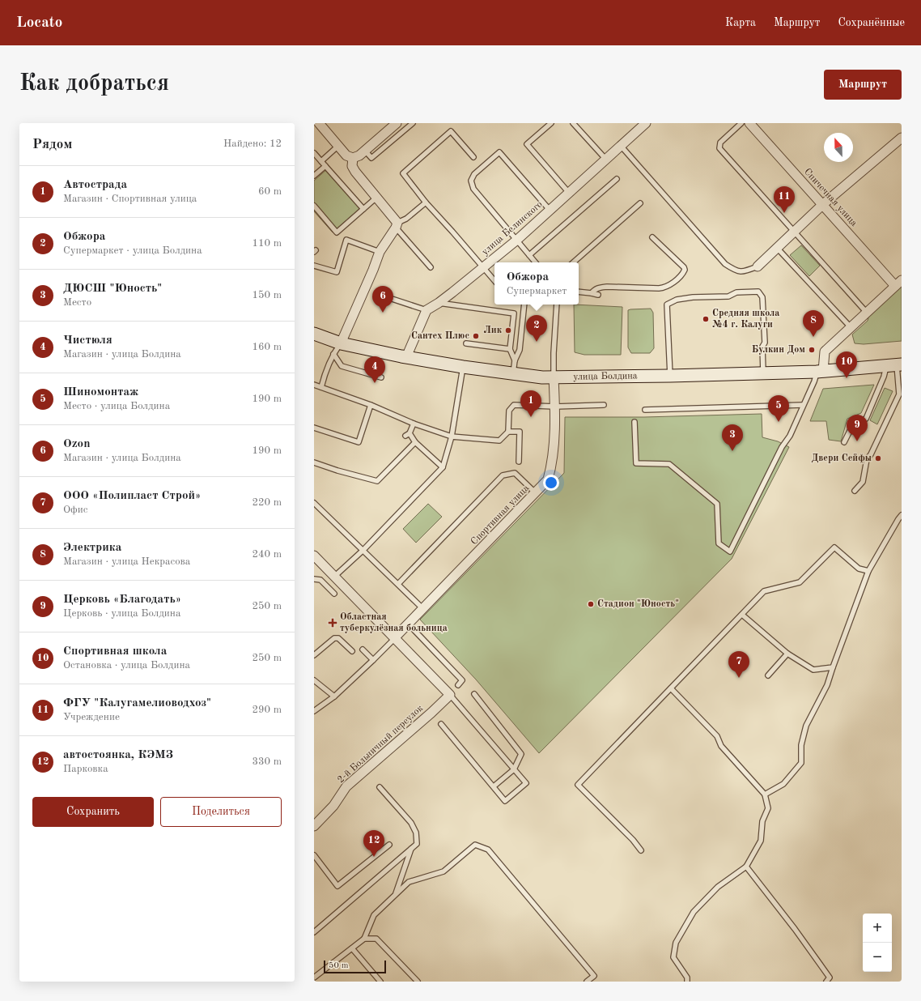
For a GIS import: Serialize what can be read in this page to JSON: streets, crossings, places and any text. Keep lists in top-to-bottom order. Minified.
{"streets":{"main road":["улица Болдина"],"street":["Спичечная улица","улица Белинского","Спортивная улица","2-й Больничный переулок"]},"crossings":[["улица Болдина","Спортивная улица"]],"places":{"other":["Средняя школа №4 г. Калуги","Лик","Сантех Плюс","Булкин Дом","Двери Сейфы","Стадион \"Юность\""],"health":["Областная туберкулёзная больница"]},"scale_bar":"50 m","north":"top","page":{"header":"Locato","nav":["Карта","Маршрут","Сохранённые"],"buttons":["Маршрут",["Сохранить","Поделиться"]],"title":"Как добраться","heading":["Рядом","Найдено: 12"],"list":[{"mark":"1","name":"Автострада","note":"Магазин · Спортивная улица","value":"60 m"},{"mark":"2","name":"Обжора","note":"Супермаркет · улица Болдина","value":"110 m"},{"mark":"3","name":"ДЮСШ \"Юность\"","note":"Место","value":"150 m"},{"mark":"4","name":"Чистюля","note":"Магазин · улица Болдина","value":"160 m"},{"mark":"5","name":"Шиномонтаж","note":"Место · улица Болдина","value":"190 m"},{"mark":"6","name":"Ozon","note":"Магазин · улица Болдина","value":"190 m"},{"mark":"7","name":"ООО «Полипласт Строй»","note":"Офис","value":"220 m"},{"mark":"8","name":"Электрика","note":"Магазин · улица Некрасова","value":"240 m"},{"mark":"9","name":"Церковь «Благодать»","note":"Церковь · улица Болдина","value":"250 m"},{"mark":"10","name":"Спортивная школа","note":"Остановка · улица Болдина","value":"250 m"},{"mark":"11","name":"ФГУ \"Калугамелиоводхоз\"","note":"Учреждение","value":"290 m"},{"mark":"12","name":"автостоянка, КЭМЗ","note":"Парковка","value":"330 m"}],"pins":["11","6","8","2","10","4","1","5","9","3","7","12"],"popup":["Обжора","Супермаркет"],"map_buttons":["+","−"],"scale":"50 m"}}
